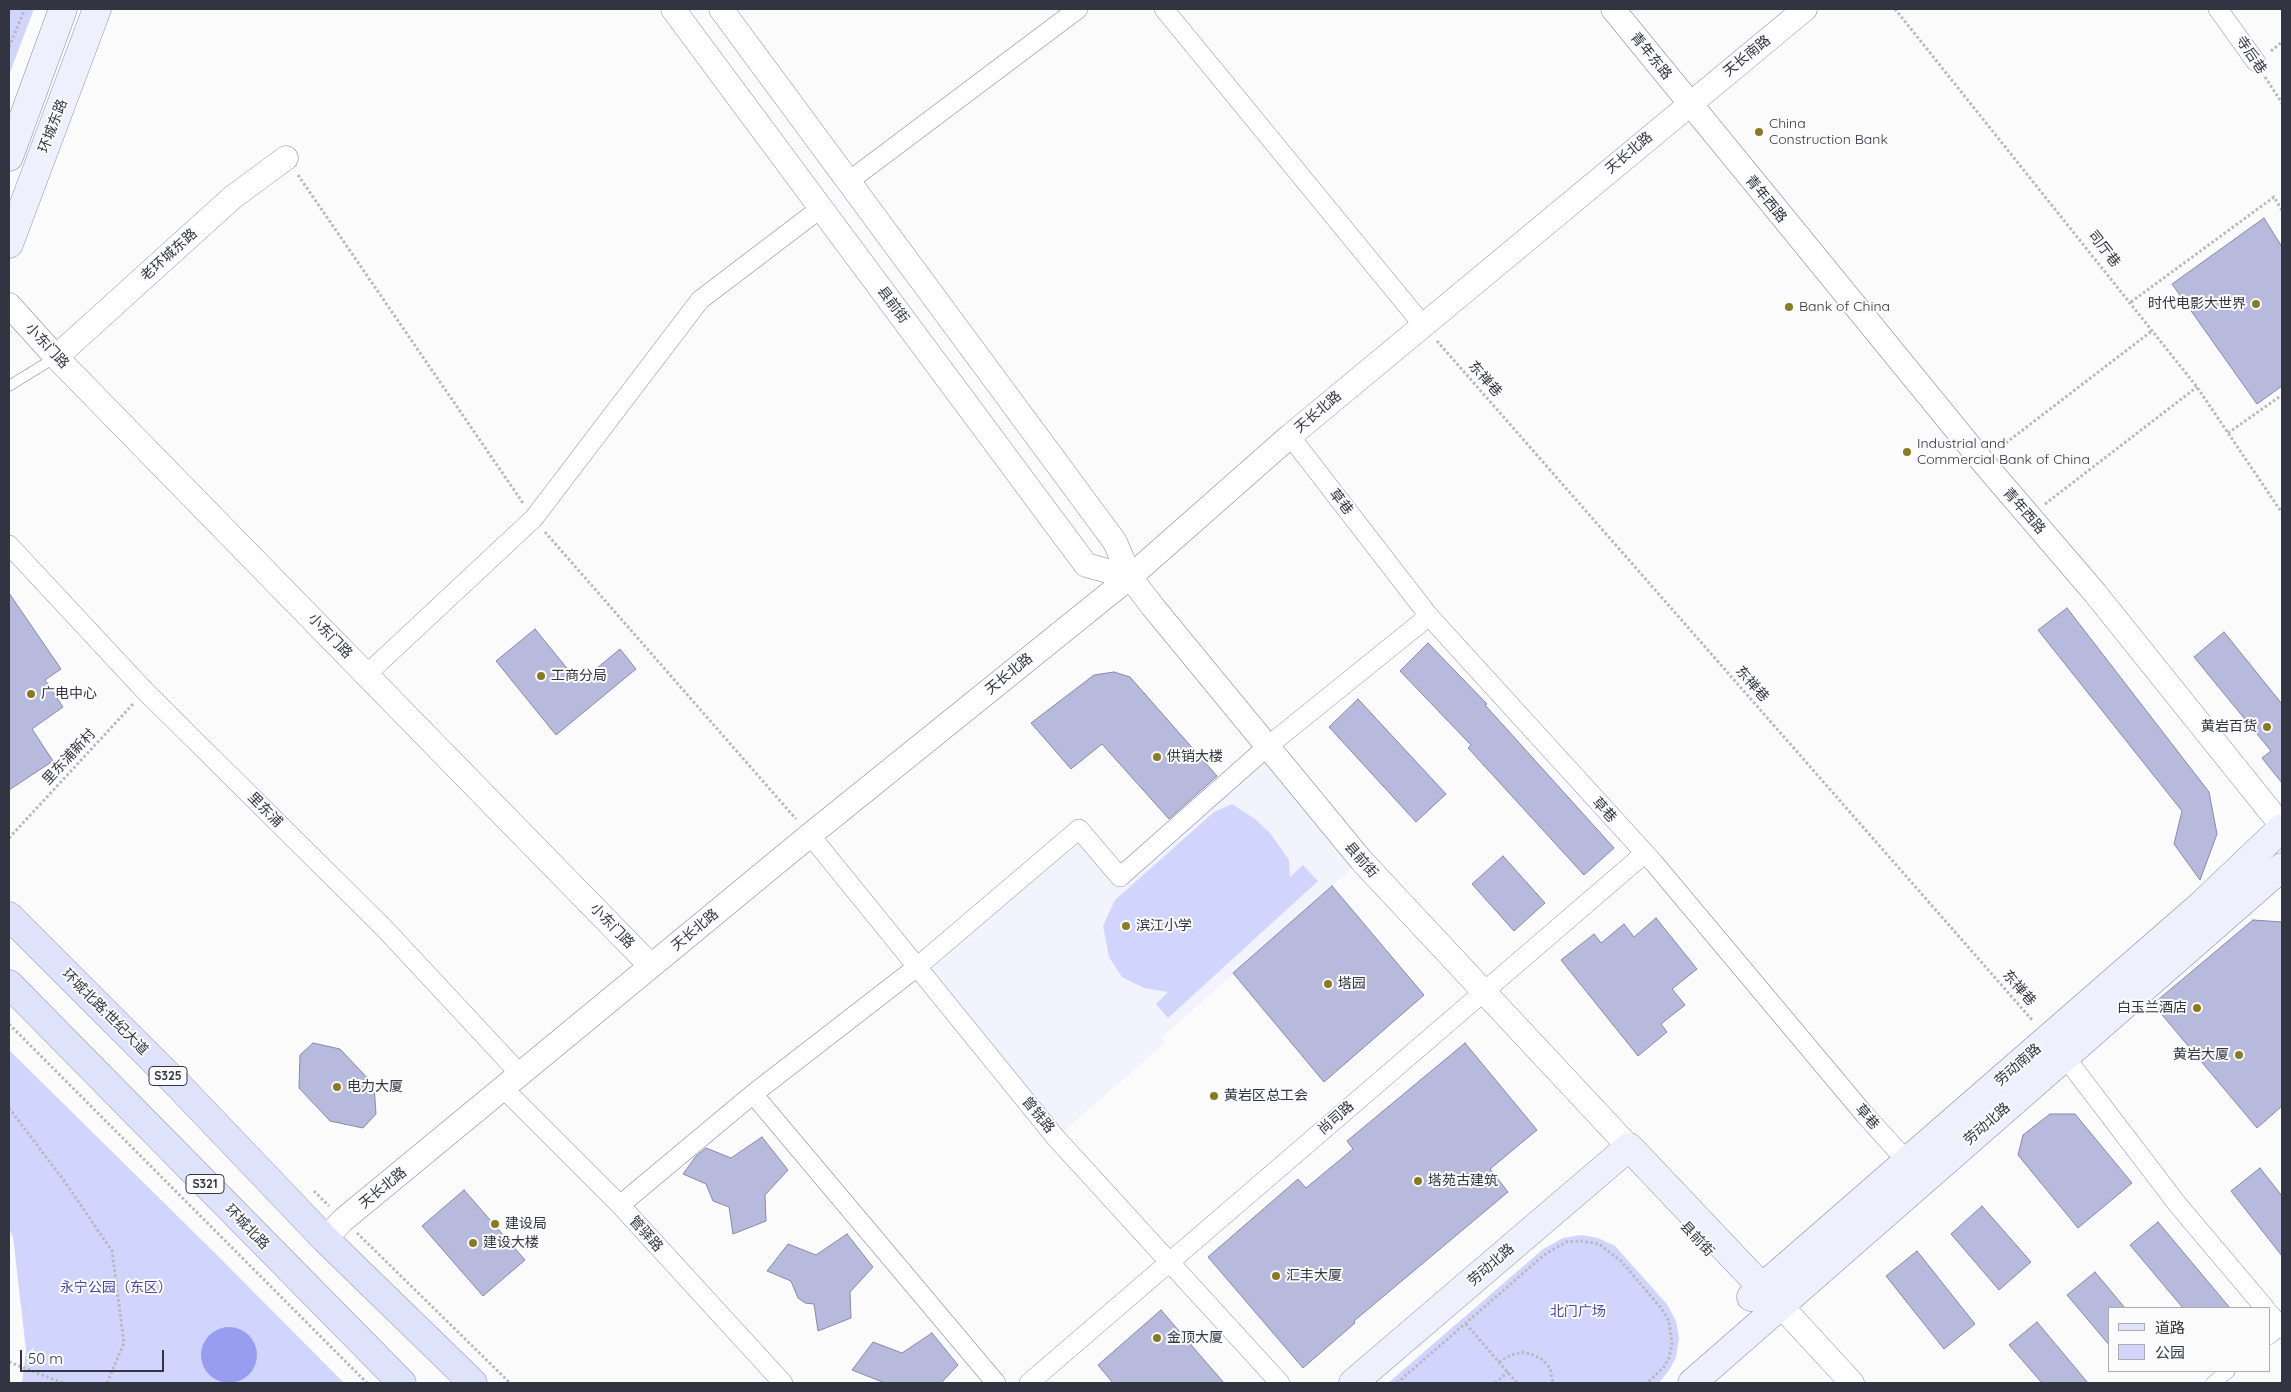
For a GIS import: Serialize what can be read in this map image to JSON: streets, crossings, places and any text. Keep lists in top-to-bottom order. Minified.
{"streets":{"main road":["环城东路","县前街","环城北路;世纪大道","劳动南路","S325","劳动北路","S321","环城北路"],"street":["寺后巷","青年东路","天长南路","天长北路","青年西路","老环城东路","小东门路","草巷","里东浦","曾铣路","尚司路","管驿路"],"path":["司厅巷","东禅巷","里东浦新村"]},"crossings":[["青年东路","天长南路"],["青年东路","天长北路"],["青年东路","青年西路"],["天长南路","天长北路"],["天长南路","青年西路"],["天长北路","青年西路"],["天长北路","县前街"],["天长北路","小东门路"],["天长北路","东禅巷"],["天长北路","草巷"],["天长北路","里东浦"],["天长北路","环城北路;世纪大道"],["天长北路","曾铣路"],["天长北路","管驿路"],["青年西路","劳动南路"],["老环城东路","小东门路"],["县前街","尚司路"],["县前街","劳动北路"],["东禅巷","劳动南路"],["东禅巷","劳动北路"],["草巷","尚司路"],["草巷","劳动北路"],["里东浦新村","里东浦"],["里东浦","管驿路"],["劳动南路","劳动北路"],["曾铣路","尚司路"]],"parks":["永宁公园（东区）","北门广场"],"places":["China Construction Bank","时代电影大世界","Bank of China","Industrial and Commercial Bank of China","工商分局","广电中心","黄岩百货","供销大楼","滨江小学","塔园","白玉兰酒店","黄岩大厦","电力大厦","黄岩区总工会","塔苑古建筑","建设局","建设大楼","汇丰大厦","金顶大厦"],"legend":["道路","公园"],"scale_bar":"50 m"}
